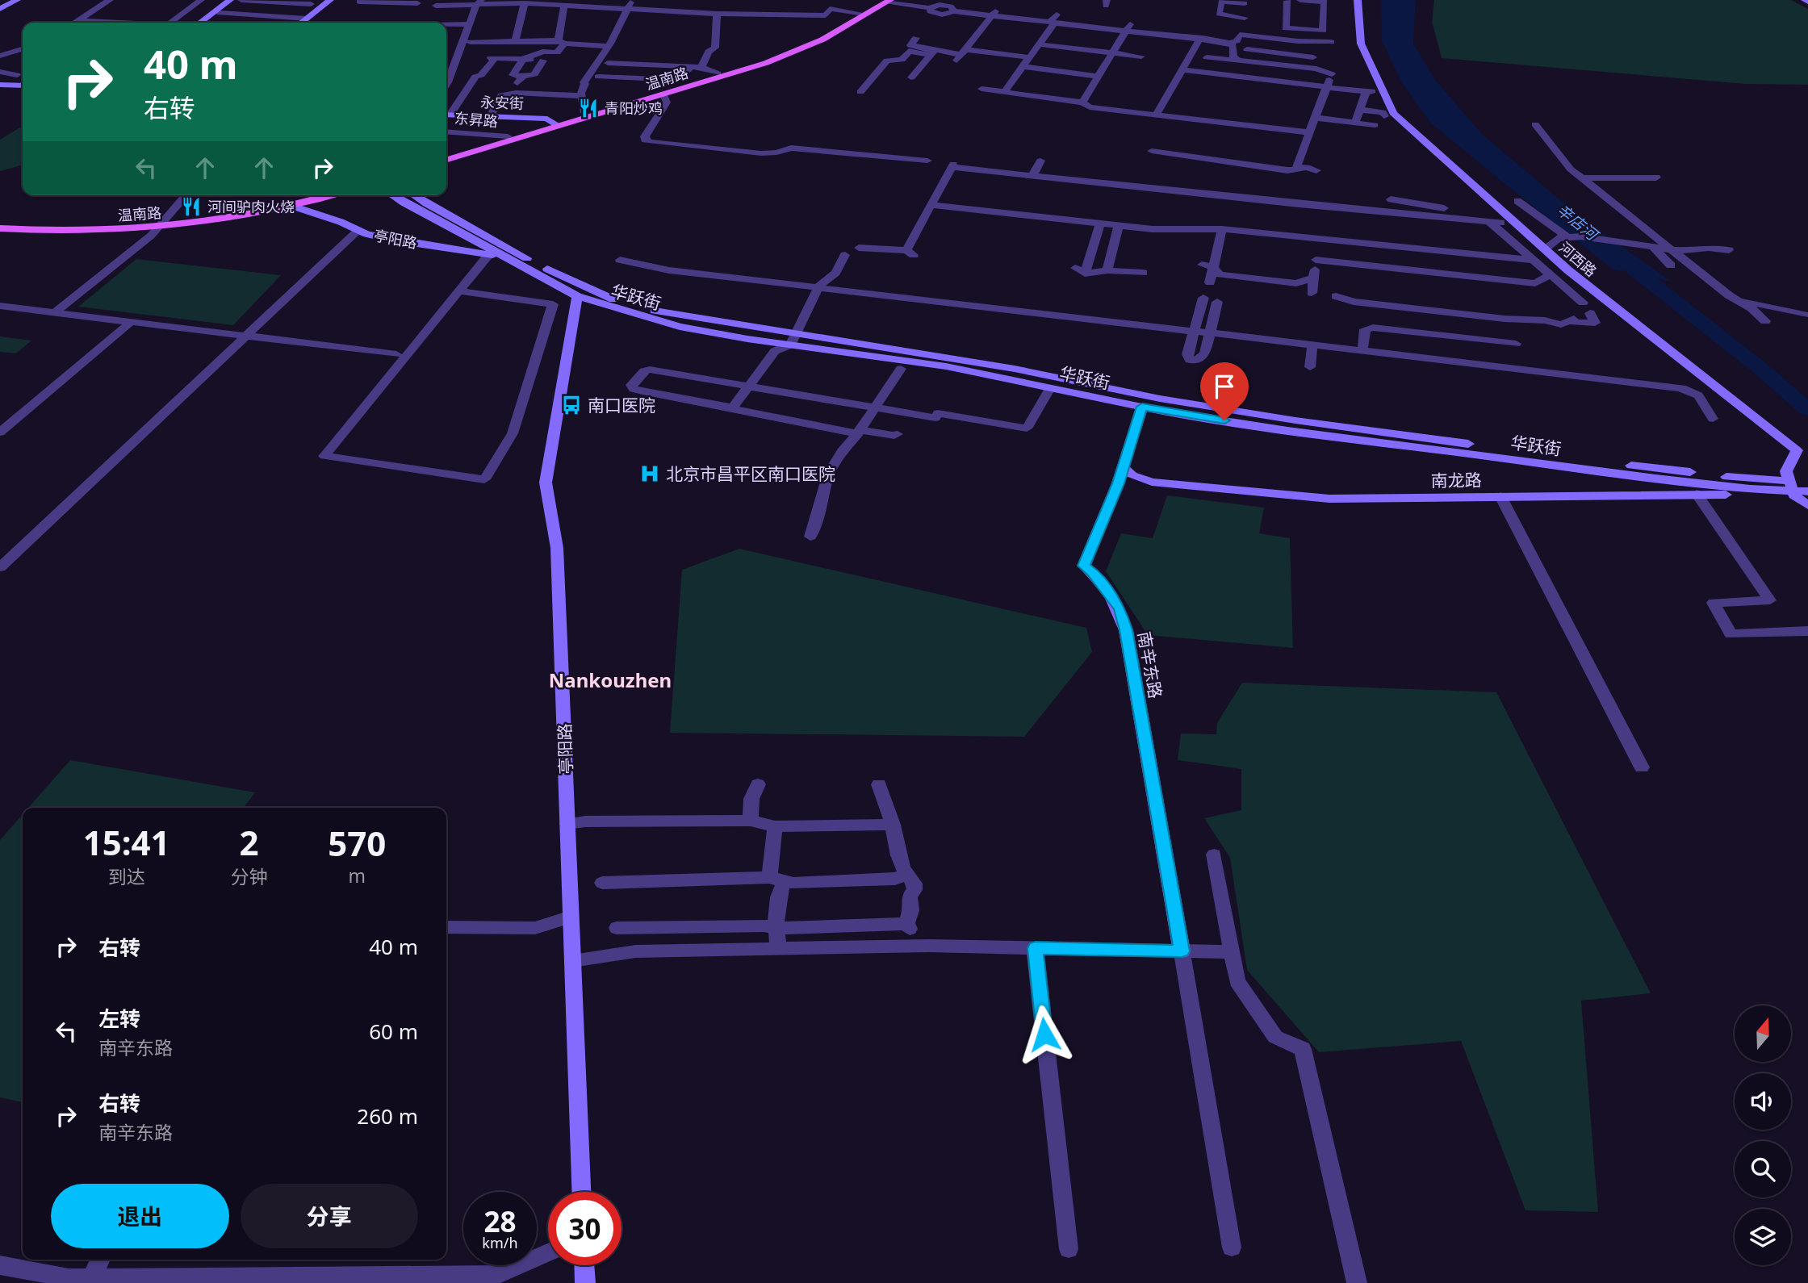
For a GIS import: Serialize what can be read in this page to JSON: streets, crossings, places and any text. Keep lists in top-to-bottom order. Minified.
{"streets":{"main road":["温南路"],"street":["永安街","东昇路","亭阳路","河西路","华跃街","南龙路","南辛东路"]},"crossings":[["温南路","永安街"],["温南路","东昇路"],["温南路","亭阳路"],["亭阳路","华跃街"],["河西路","华跃街"],["河西路","南龙路"],["华跃街","南龙路"],["华跃街","南辛东路"],["南龙路","南辛东路"]],"districts":["Nankouzhen"],"water":["辛店河"],"places":{"restaurant":["青阳炒鸡","河间驴肉火烧"],"bus stop":["南口医院"],"hospital":["北京市昌平区南口医院"]},"north":"top","page":{"turn":["40 m","右转"],"eta":["15:41","到达","2","分钟","570","m"],"list":[{"name":"右转","value":"40 m"},{"name":"左转","note":"南辛东路","value":"60 m"},{"name":"右转","note":"南辛东路","value":"260 m"}],"buttons":["退出","分享"],"speed":"28 km/h","limit":"30"}}
